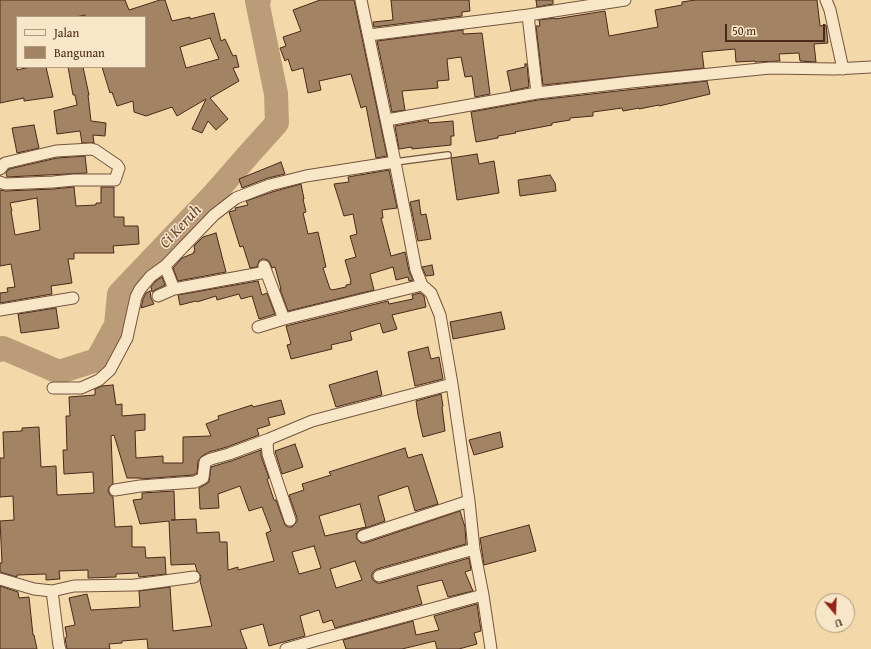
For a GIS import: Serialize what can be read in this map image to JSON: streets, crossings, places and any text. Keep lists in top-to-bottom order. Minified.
{"water":["Ci Keruh"],"legend":["Jalan","Bangunan"],"scale_bar":"50 m","north":"bottom"}
